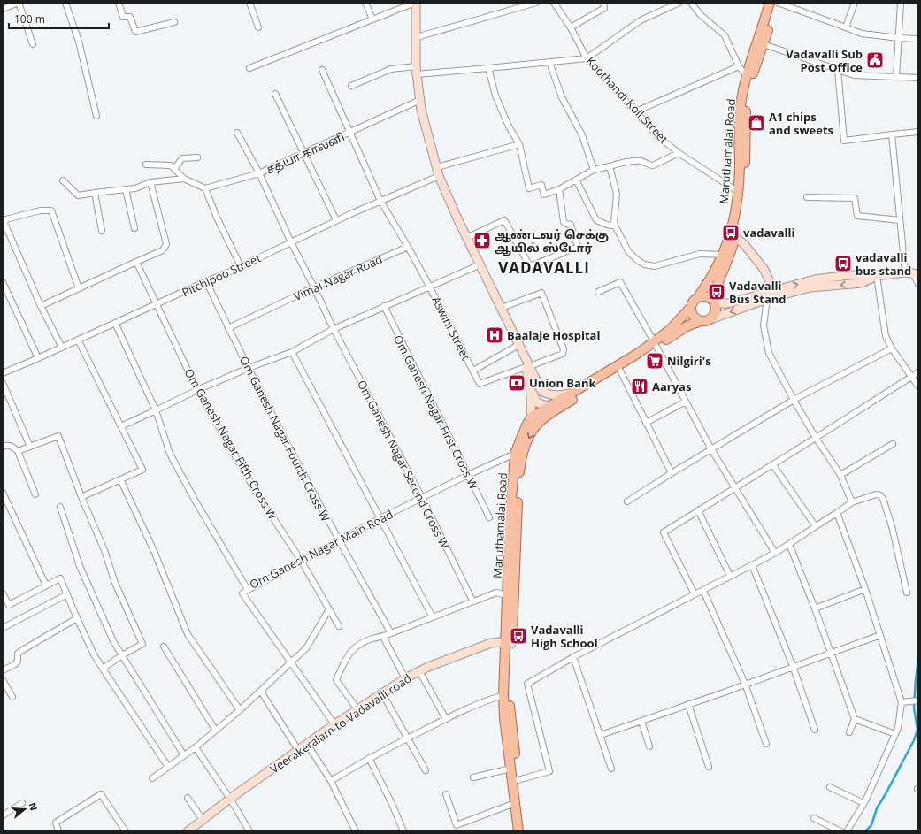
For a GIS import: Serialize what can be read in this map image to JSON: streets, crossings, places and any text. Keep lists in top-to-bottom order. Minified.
{"streets":{"main road":["Maruthamalai Road","Veerakeralam to Vadavalli road"],"street":["Koothandi Koil Street","சத்யா காலனி","Pitchipoo Street","Vimal Nagar Road","Aswini Street","Om Ganesh Nagar First Cross W","Om Ganesh Nagar Fourth Cross W","Om Ganesh Nagar Fifth Cross W","Om Ganesh Nagar Second Cross W","Om Ganesh Nagar Main Road"]},"crossings":[["Koothandi Koil Street","Maruthamalai Road"],["Maruthamalai Road","Om Ganesh Nagar Main Road"],["Maruthamalai Road","Veerakeralam to Vadavalli road"],["சத்யா காலனி","Pitchipoo Street"],["சத்யா காலனி","Vimal Nagar Road"],["சத்யா காலனி","Om Ganesh Nagar Second Cross W"],["Pitchipoo Street","Om Ganesh Nagar Fourth Cross W"],["Pitchipoo Street","Om Ganesh Nagar Fifth Cross W"],["Pitchipoo Street","Om Ganesh Nagar Main Road"],["Vimal Nagar Road","Om Ganesh Nagar Fourth Cross W"],["Vimal Nagar Road","Om Ganesh Nagar Second Cross W"],["Om Ganesh Nagar First Cross W","Om Ganesh Nagar Main Road"],["Om Ganesh Nagar Fourth Cross W","Om Ganesh Nagar Main Road"],["Om Ganesh Nagar Fifth Cross W","Om Ganesh Nagar Main Road"],["Om Ganesh Nagar Second Cross W","Om Ganesh Nagar Main Road"]],"districts":["VADAVALLI"],"places":{"public building":["Vadavalli Sub Post Office"],"shop":["A1 chips and sweets"],"bus stop":["vadavalli","vadavalli bus stand","Vadavalli Bus Stand","Vadavalli High School"],"pharmacy":["ஆண்டவர் செக்கு ஆயில் ஸ்டோர்"],"hospital":["Baalaje Hospital"],"supermarket":["Nilgiri's"],"bank":["Union Bank"],"restaurant":["Aaryas"]},"scale_bar":"100 m","north":"right"}
